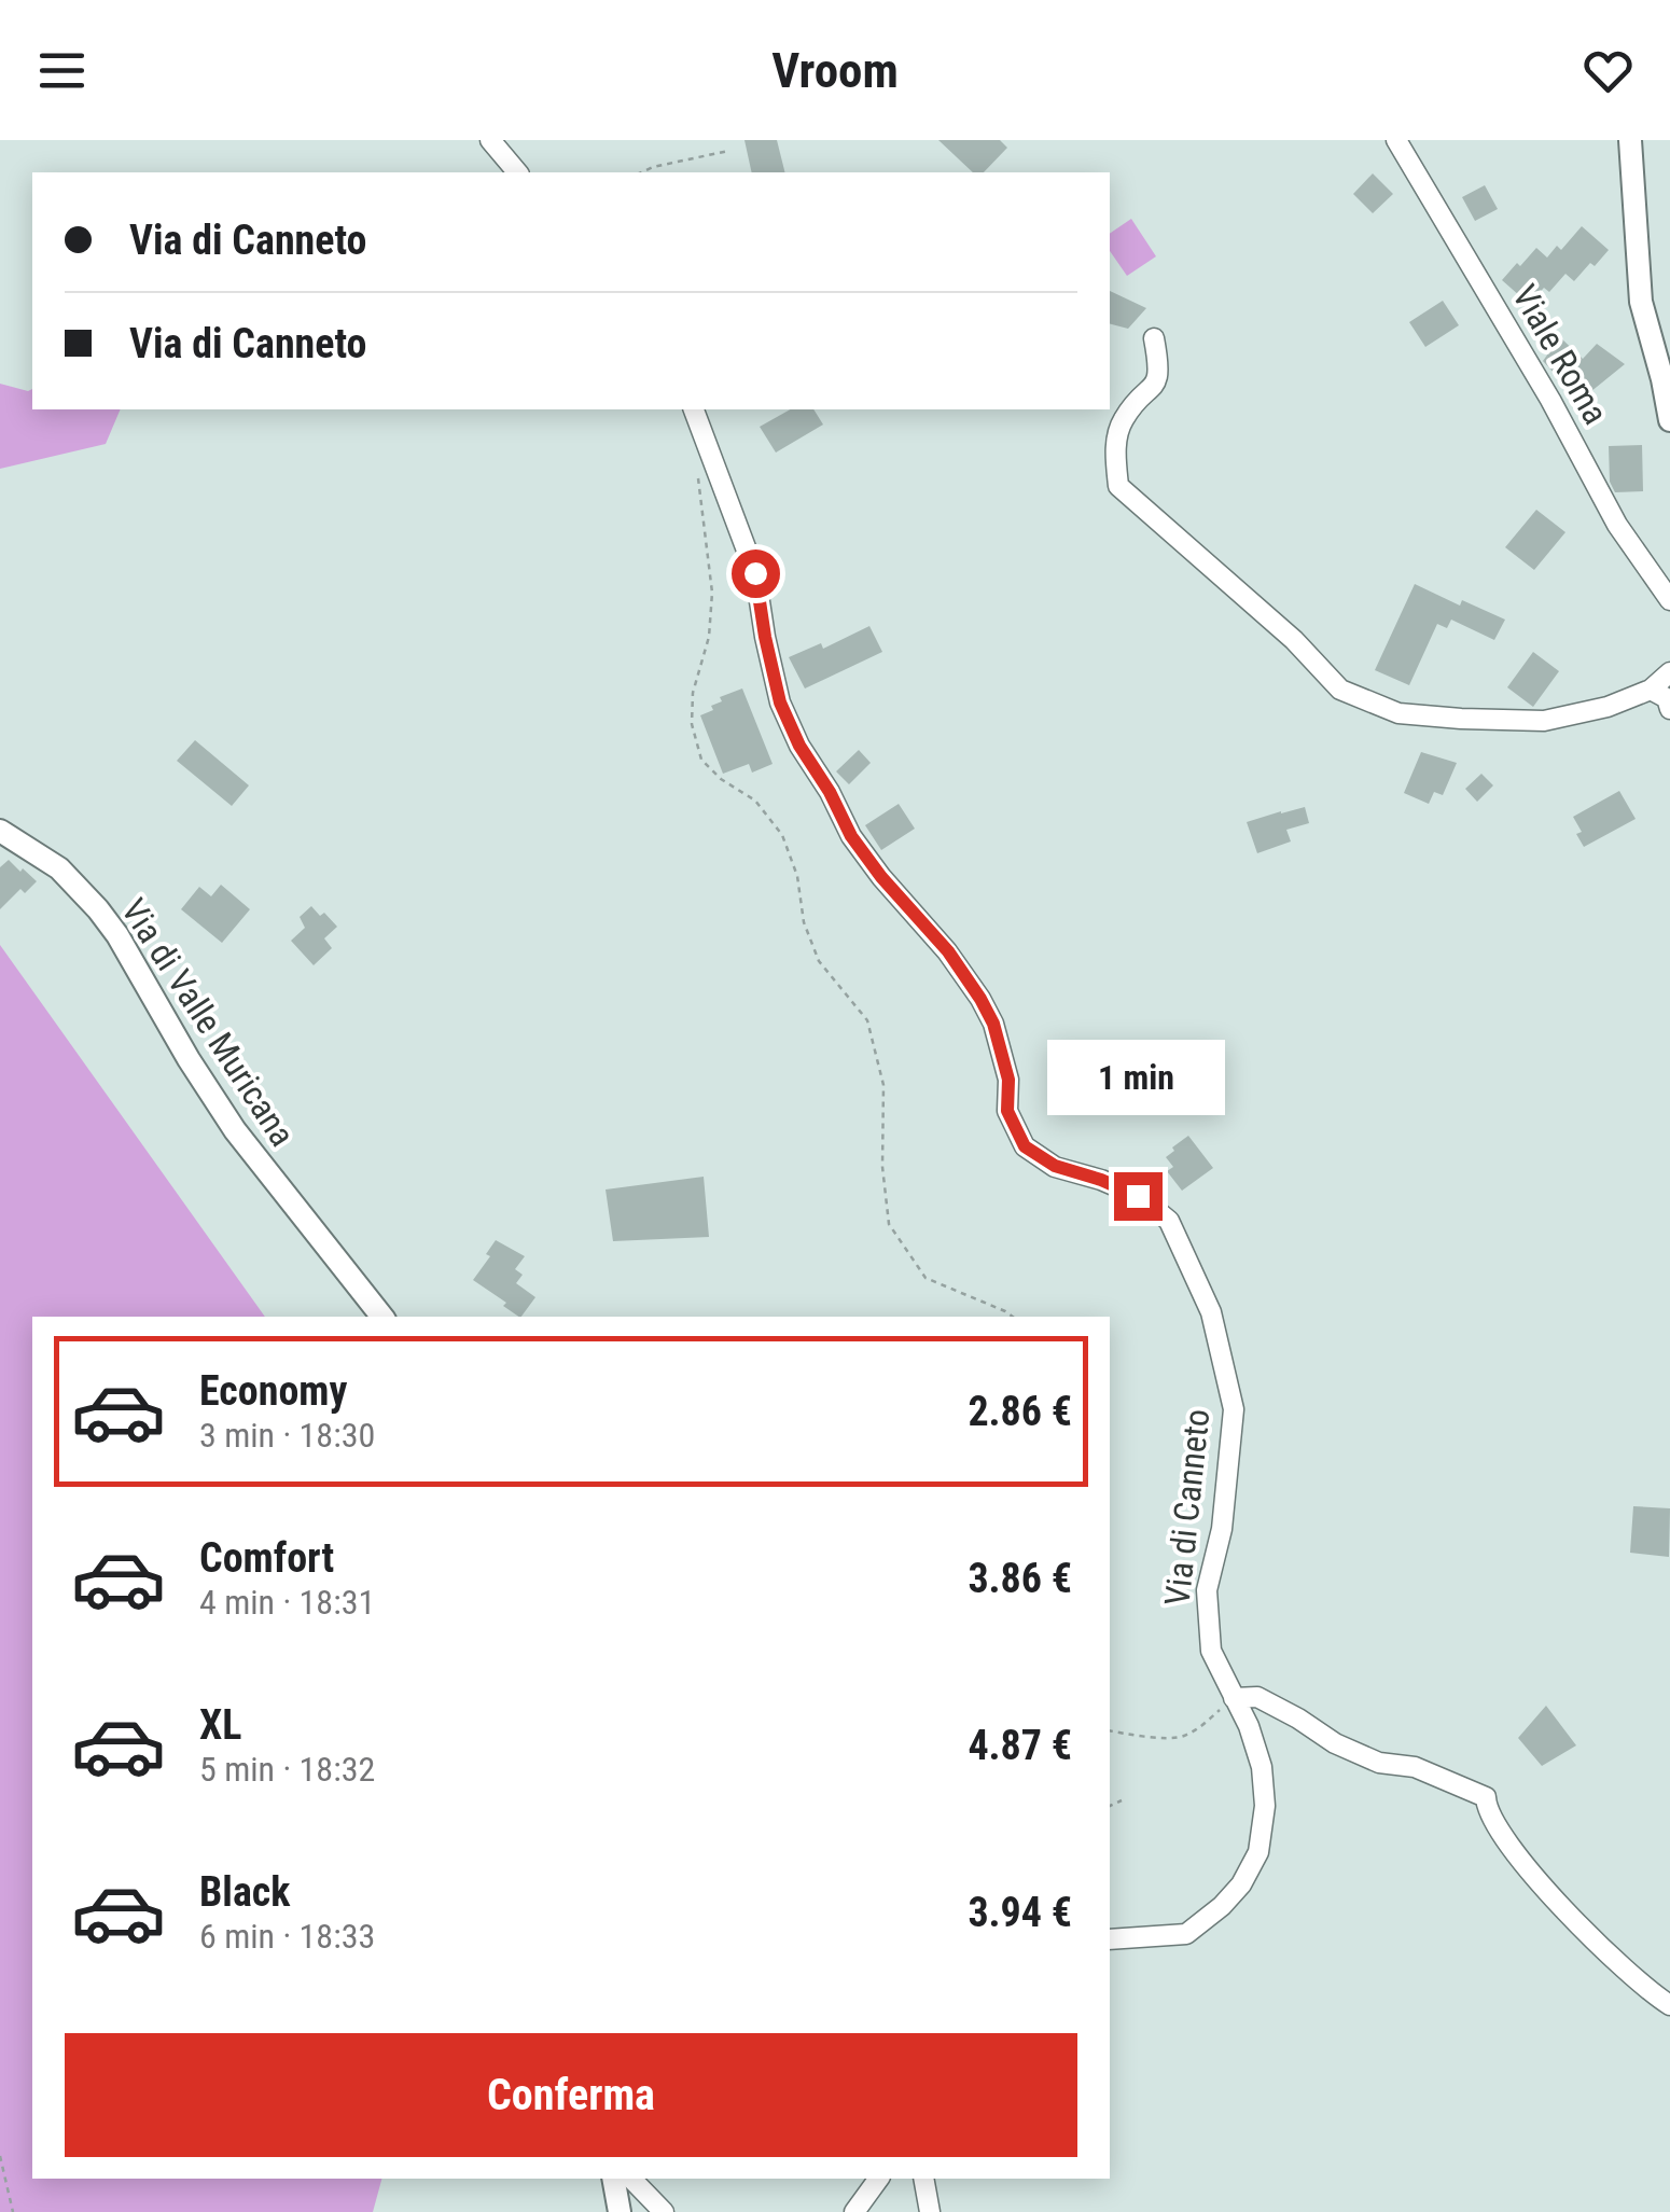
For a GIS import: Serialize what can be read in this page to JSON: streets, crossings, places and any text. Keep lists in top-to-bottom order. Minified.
{"streets":{"street":["Viale Roma","Via di Valle Muricana","Via di Canneto"]},"page":{"header":"Vroom","banner":["Via di Canneto","Via di Canneto"],"bubble":"1 min","list":[{"name":"Economy","note":"3 min · 18:30","value":"2.86 €"},{"name":"Comfort","note":"4 min · 18:31","value":"3.86 €"},{"name":"XL","note":"5 min · 18:32","value":"4.87 €"},{"name":"Black","note":"6 min · 18:33","value":"3.94 €"}],"buttons":"Conferma"}}
